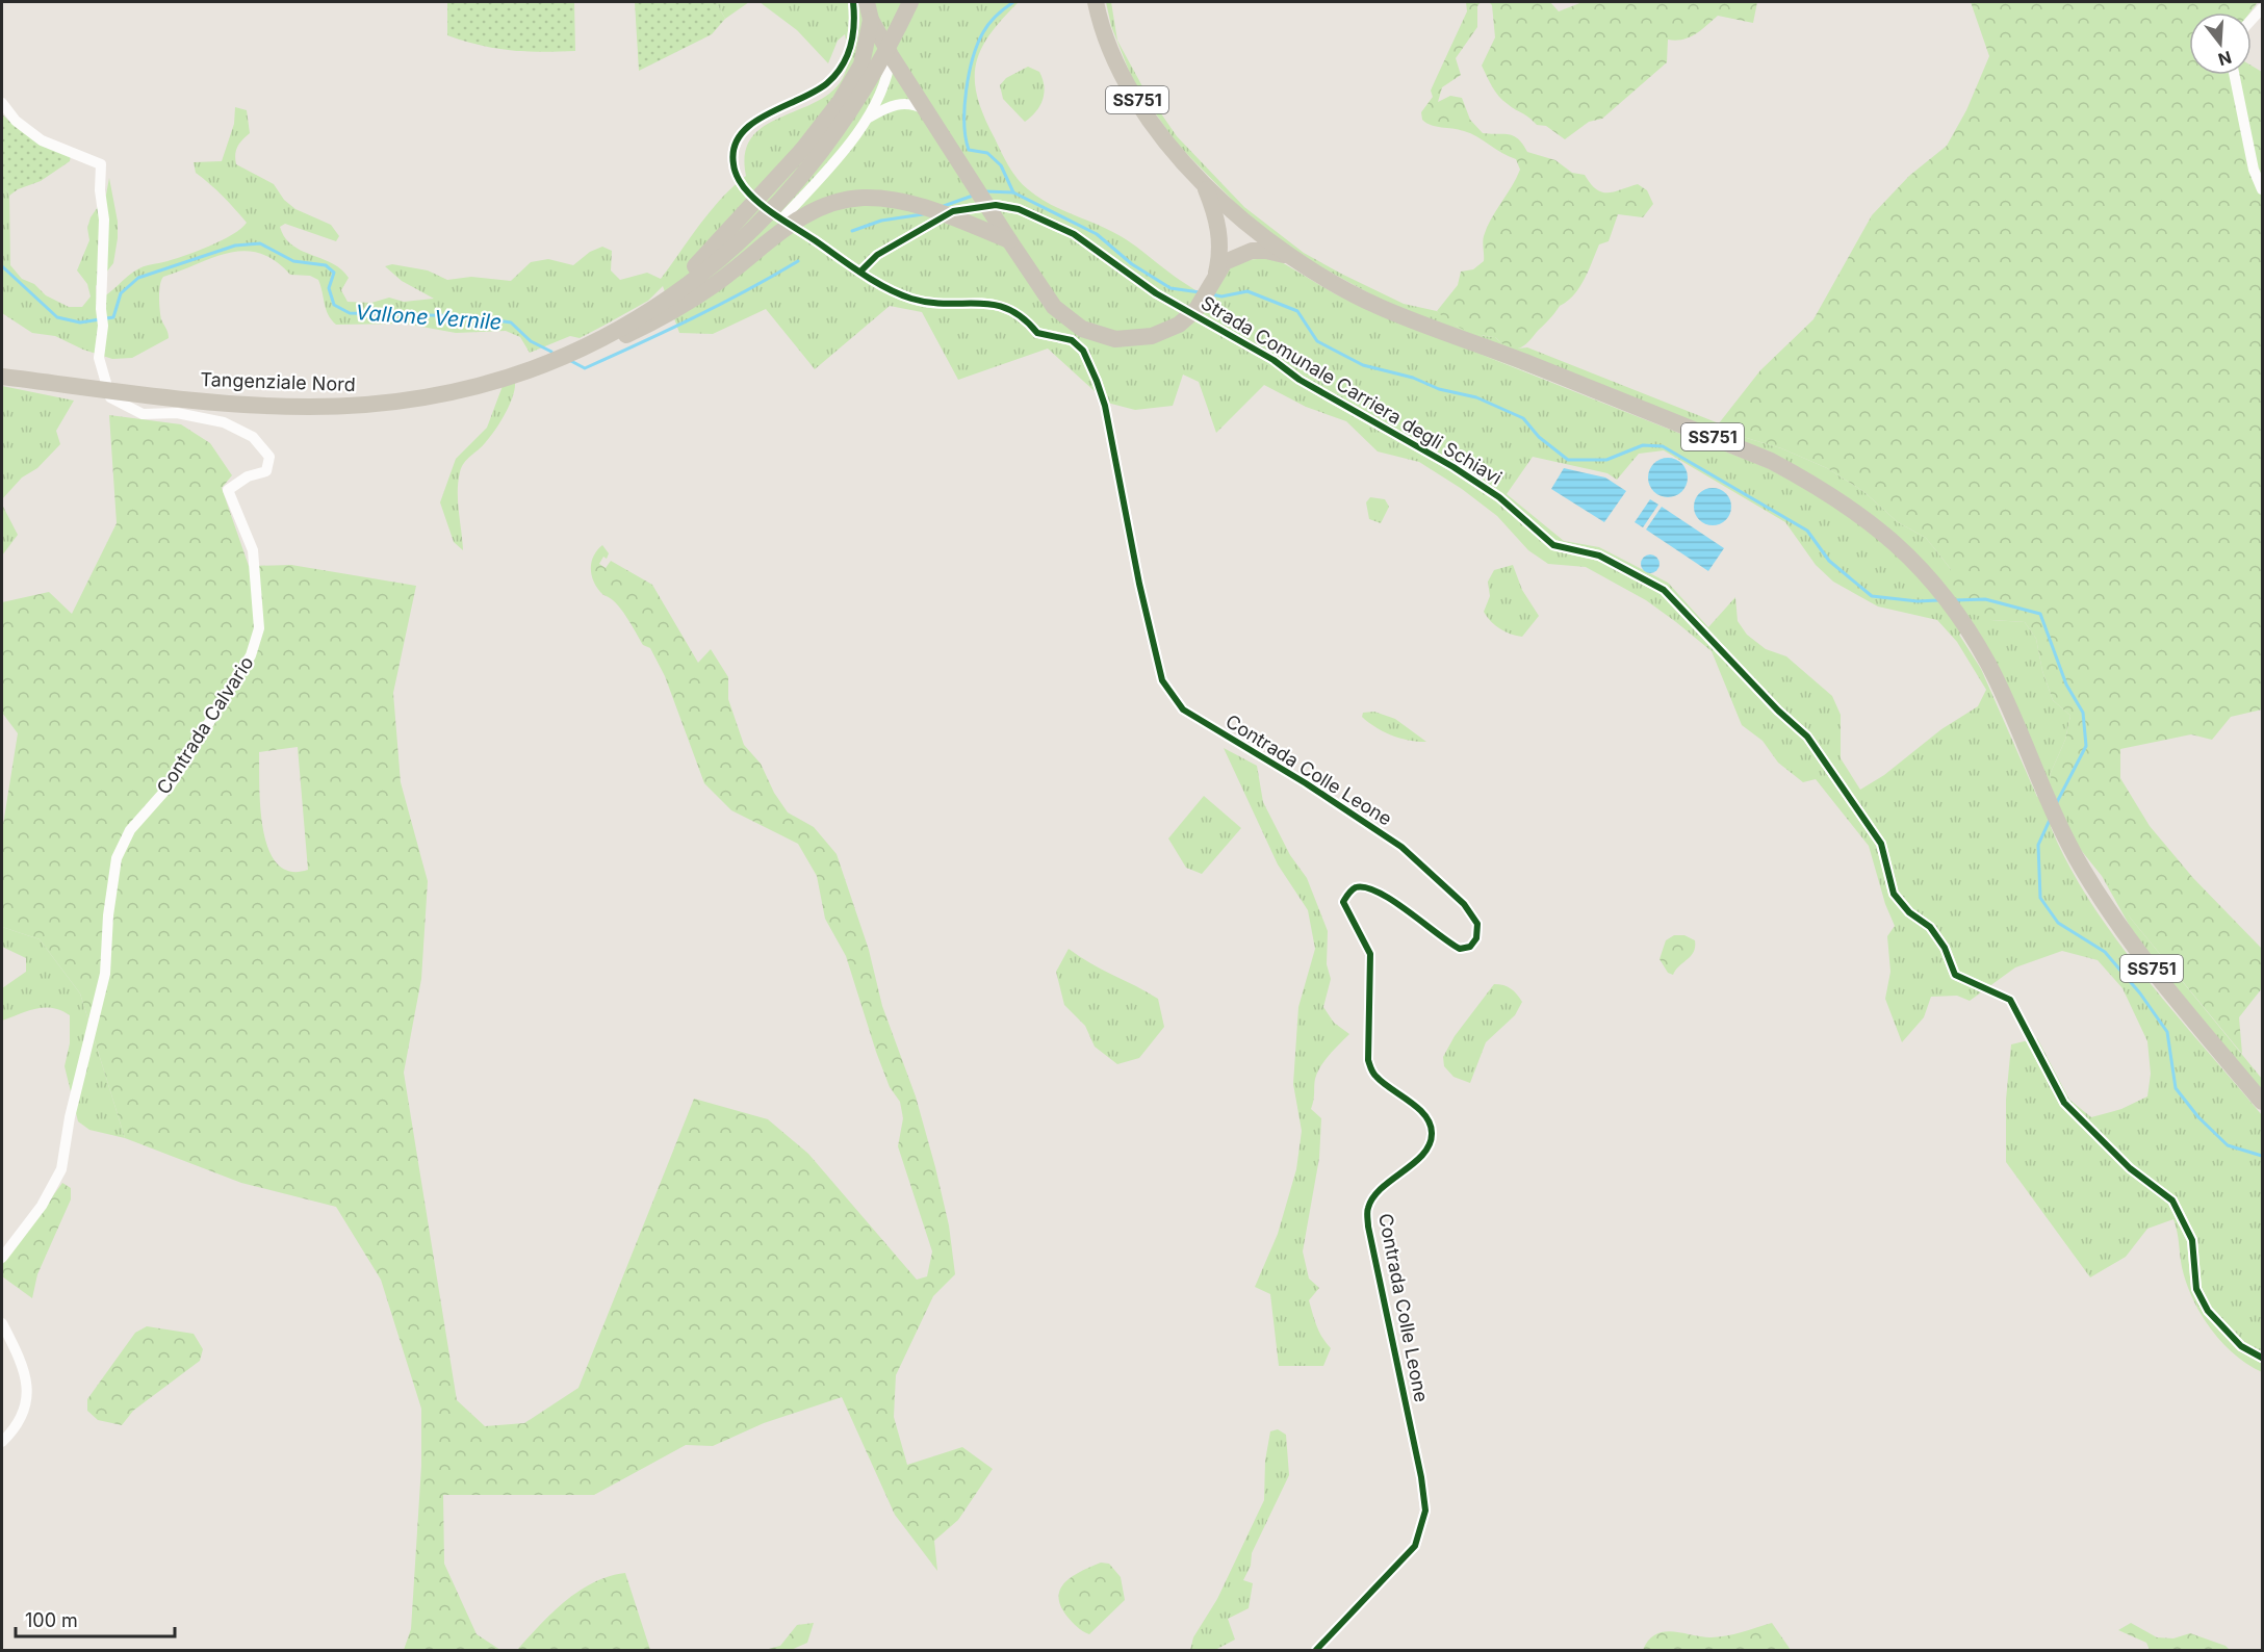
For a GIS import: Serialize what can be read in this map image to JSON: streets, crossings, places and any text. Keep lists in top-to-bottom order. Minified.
{"streets":{"main road":["SS751","Tangenziale Nord"],"street":["Strada Comunale Carriera degli Schiavi","Contrada Calvario","Contrada Colle Leone"]},"crossings":[["Strada Comunale Carriera degli Schiavi","Contrada Colle Leone"]],"water":["Vallone Vernile"],"scale_bar":"100 m","north":"bottom"}
